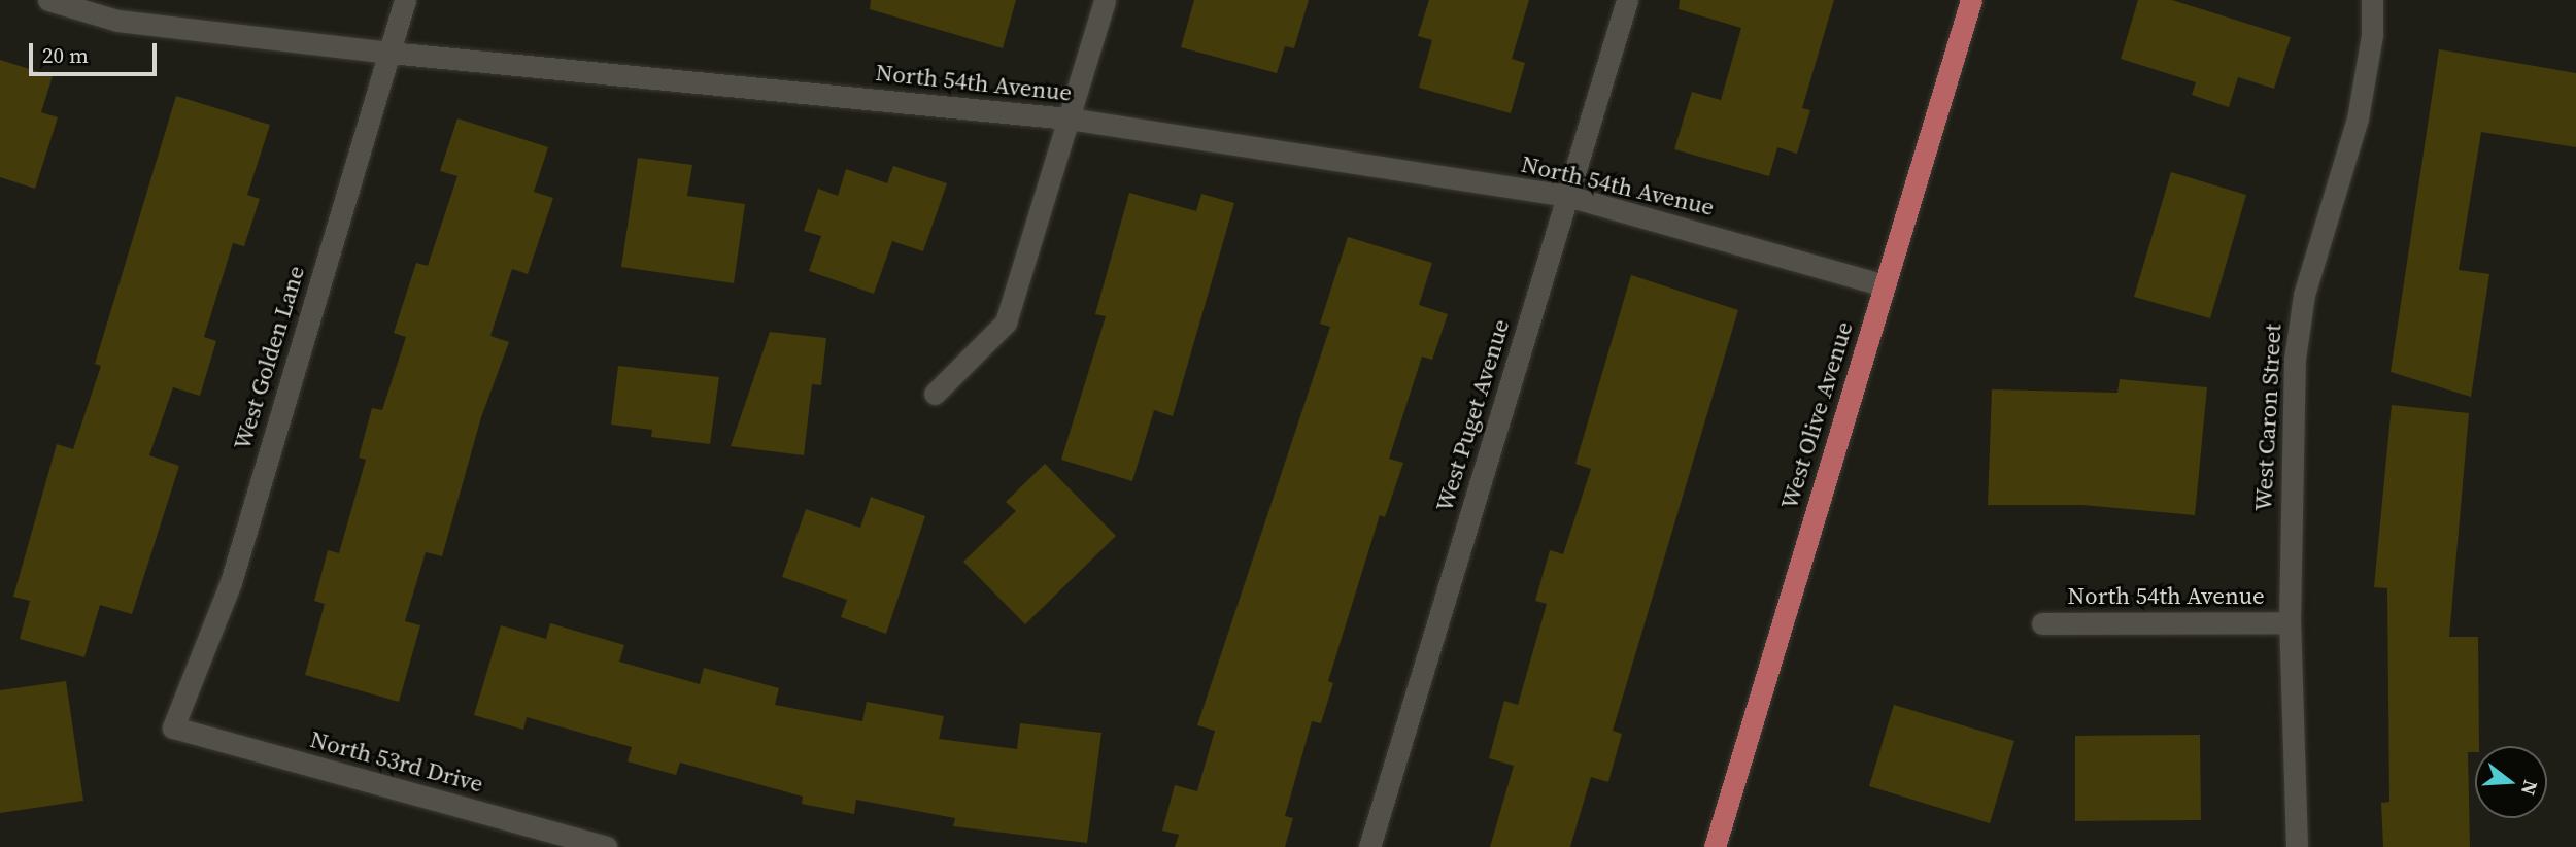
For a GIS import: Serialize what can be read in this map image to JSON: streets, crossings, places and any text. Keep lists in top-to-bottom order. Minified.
{"streets":{"main road":["West Olive Avenue"],"street":["North 54th Avenue","West Golden Lane","West Puget Avenue","West Caron Street","North 53rd Drive"]},"crossings":[["North 54th Avenue","West Golden Lane"],["North 54th Avenue","West Puget Avenue"],["North 54th Avenue","West Olive Avenue"],["North 54th Avenue","West Caron Street"],["West Golden Lane","North 53rd Drive"]],"scale_bar":"20 m","north":"right"}
